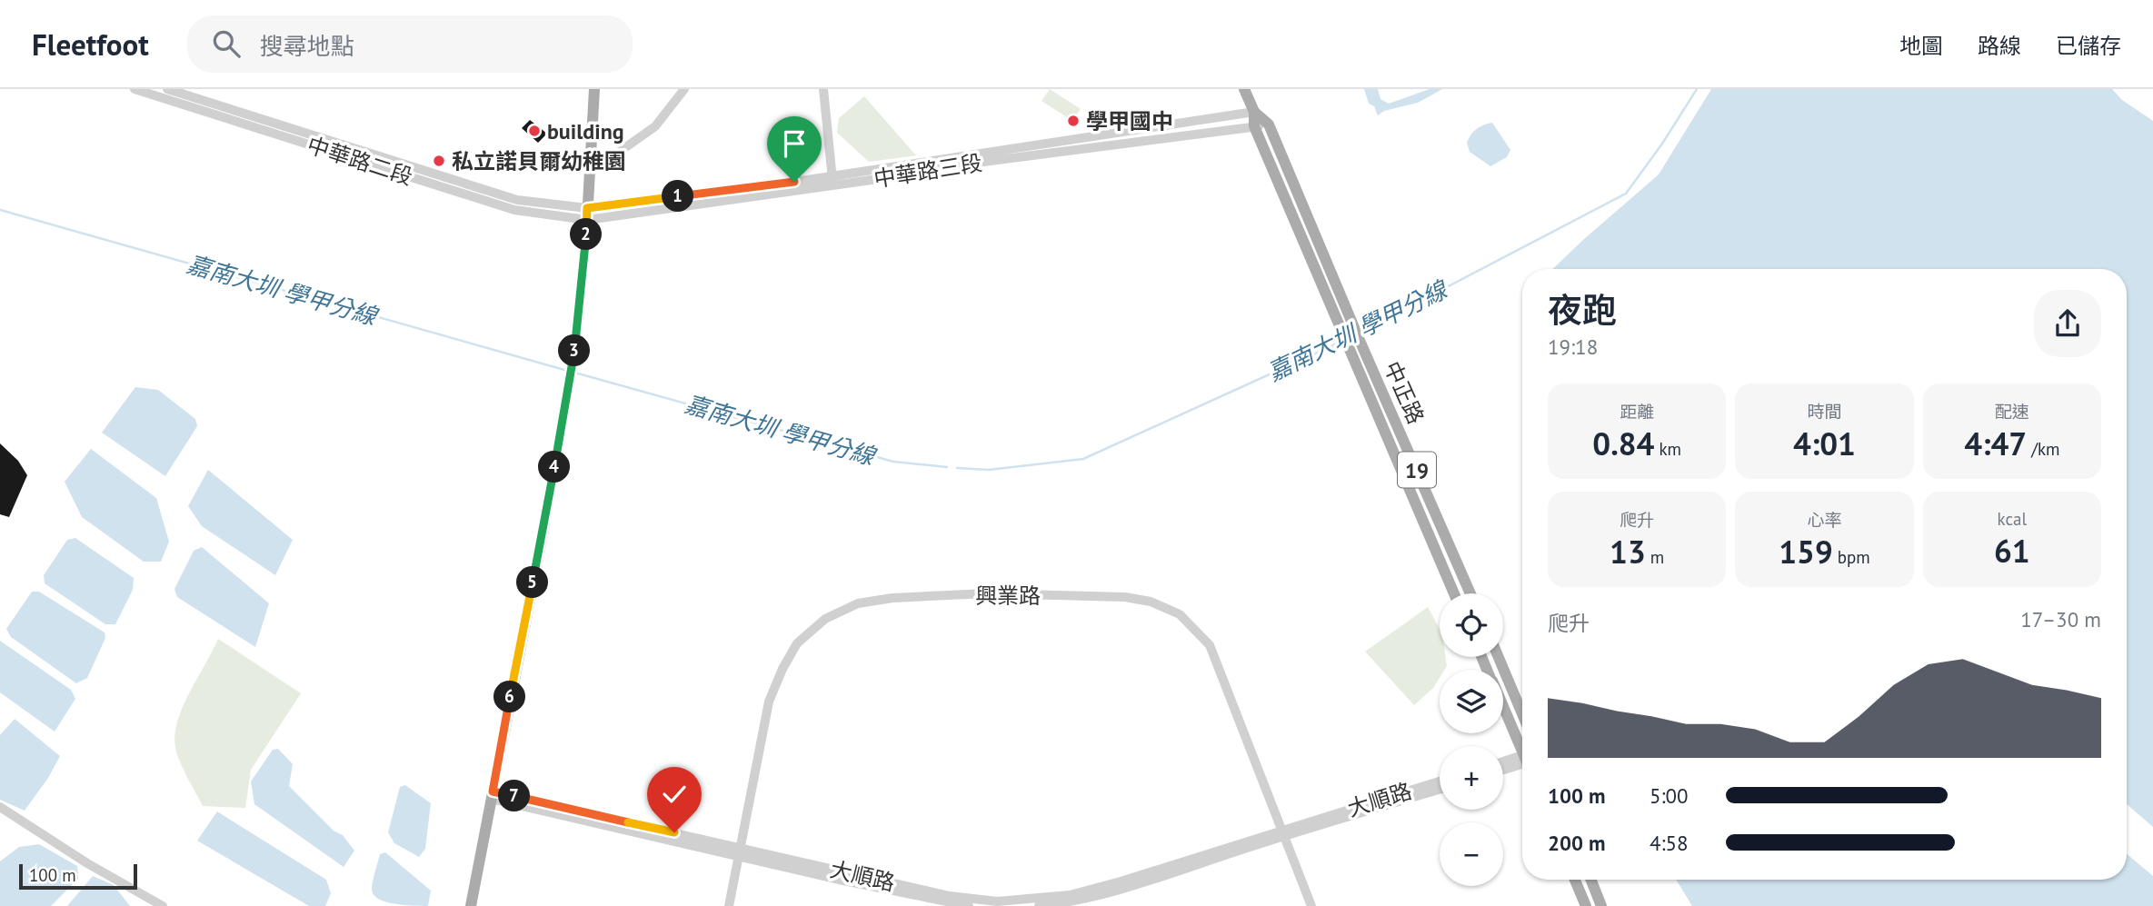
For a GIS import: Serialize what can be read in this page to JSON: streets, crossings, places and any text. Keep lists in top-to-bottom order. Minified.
{"streets":{"main road":["中正路","19"],"street":["中華路二段","中華路三段","興業路","大順路"]},"crossings":[["中華路二段","中華路三段"],["中華路三段","中正路"],["中華路三段","19"],["中正路","19"],["興業路","大順路"]],"water":["嘉南大圳 學甲分線"],"places":["學甲國中","building","私立諾貝爾幼稚園"],"scale_bar":"100 m","page":{"header":"Fleetfoot","search":"搜尋地點","nav":["地圖","路線","已儲存"],"pins":["1","2","3","4","5","6","7"],"heading":["夜跑","19:18"],"stats":[["距離","0.84 km"],["時間","4:01"],["配速","4:47 /km"],["爬升","13 m"],["心率","159 bpm"],["kcal","61"]],"map_buttons":["+","−"],"chart":["爬升","17–30 m"],"list":[{"name":"100 m","note":"5:00"},{"name":"200 m","note":"4:58"}],"scale":"100 m"}}
